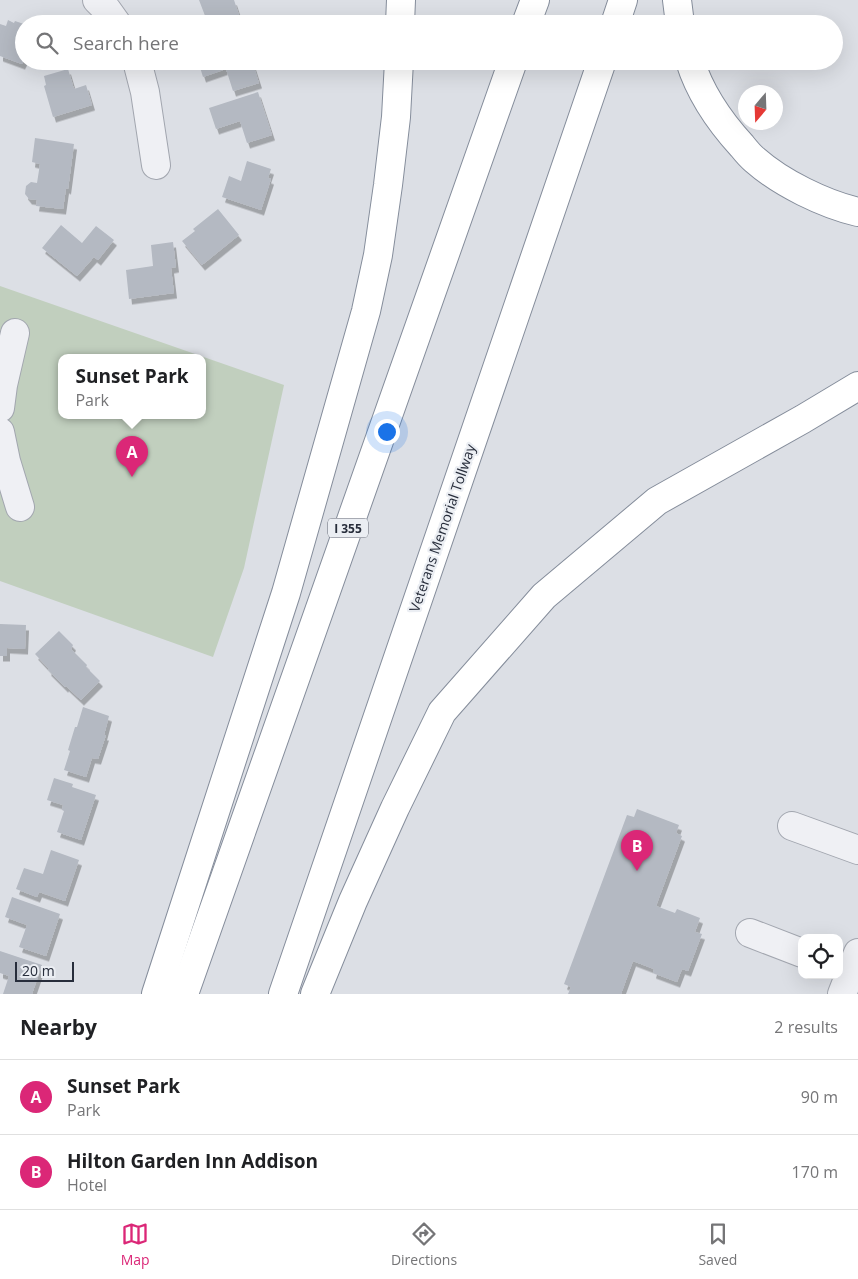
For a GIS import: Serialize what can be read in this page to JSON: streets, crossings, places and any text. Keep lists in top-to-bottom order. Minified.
{"streets":{"highway":["I 355","Veterans Memorial Tollway"]},"scale_bar":"20 m","north":"bottom","page":{"search":"Search here","popup":["Sunset Park","Park"],"pins":["A","B"],"scale":"20 m","heading":["Nearby","2 results"],"list":[{"mark":"A","name":"Sunset Park","note":"Park","value":"90 m"},{"mark":"B","name":"Hilton Garden Inn Addison","note":"Hotel","value":"170 m"}],"nav":["Map","Directions","Saved"]}}
